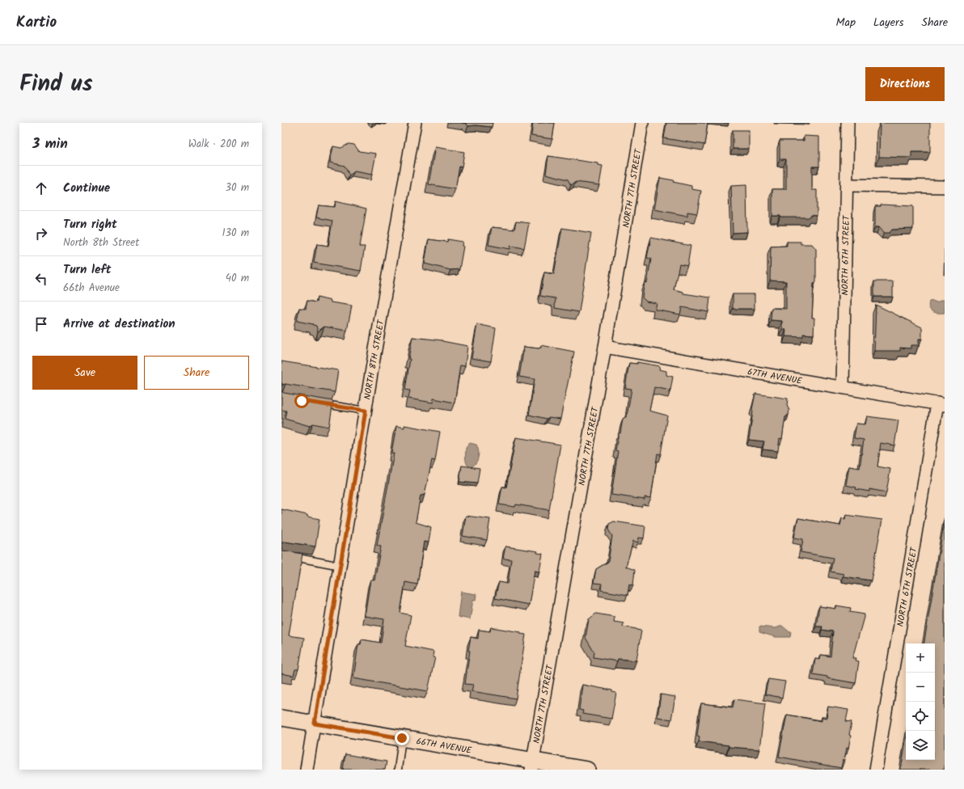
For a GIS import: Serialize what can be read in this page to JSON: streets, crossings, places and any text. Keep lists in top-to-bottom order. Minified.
{"streets":{"street":["NORTH 7TH STREET","NORTH 6TH STREET","NORTH 8TH STREET","67TH AVENUE","66TH AVENUE"]},"crossings":[["NORTH 7TH STREET","67TH AVENUE"],["NORTH 7TH STREET","66TH AVENUE"],["NORTH 6TH STREET","67TH AVENUE"],["NORTH 8TH STREET","66TH AVENUE"]],"page":{"header":"Kartio","nav":["Map","Layers","Share"],"title":"Find us","buttons":["Directions",["Save","Share"]],"heading":["3 min","Walk · 200 m"],"list":[["Continue","30 m"],["Turn right","North 8th Street","130 m"],["Turn left","66th Avenue","40 m"],"Arrive at destination"],"map_buttons":["+","−"]}}
